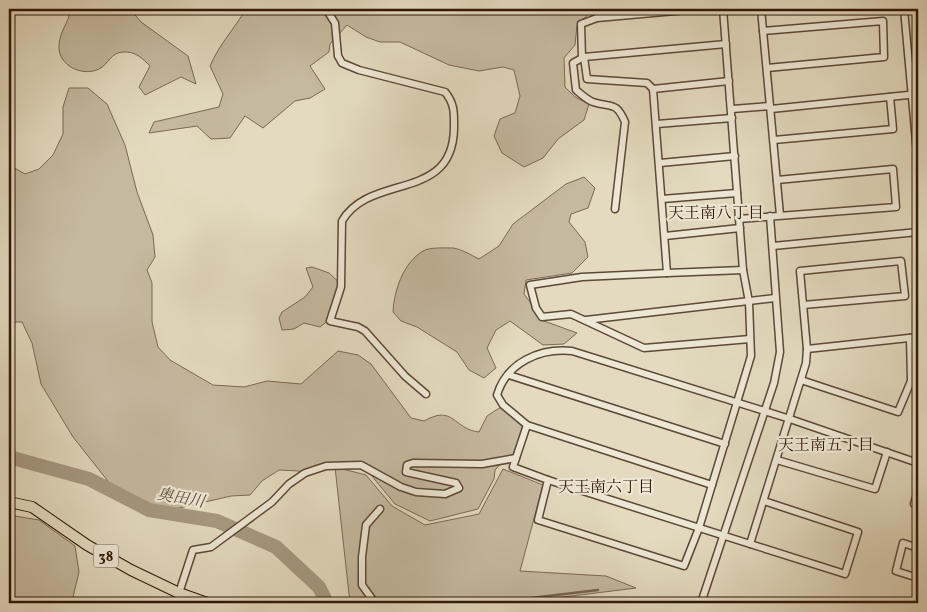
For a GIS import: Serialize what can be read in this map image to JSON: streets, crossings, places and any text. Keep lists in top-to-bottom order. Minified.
{"streets":{"main road":["38"]},"districts":["天王南八丁目","天王南五丁目","天王南六丁目"],"water":["奥田川"]}
